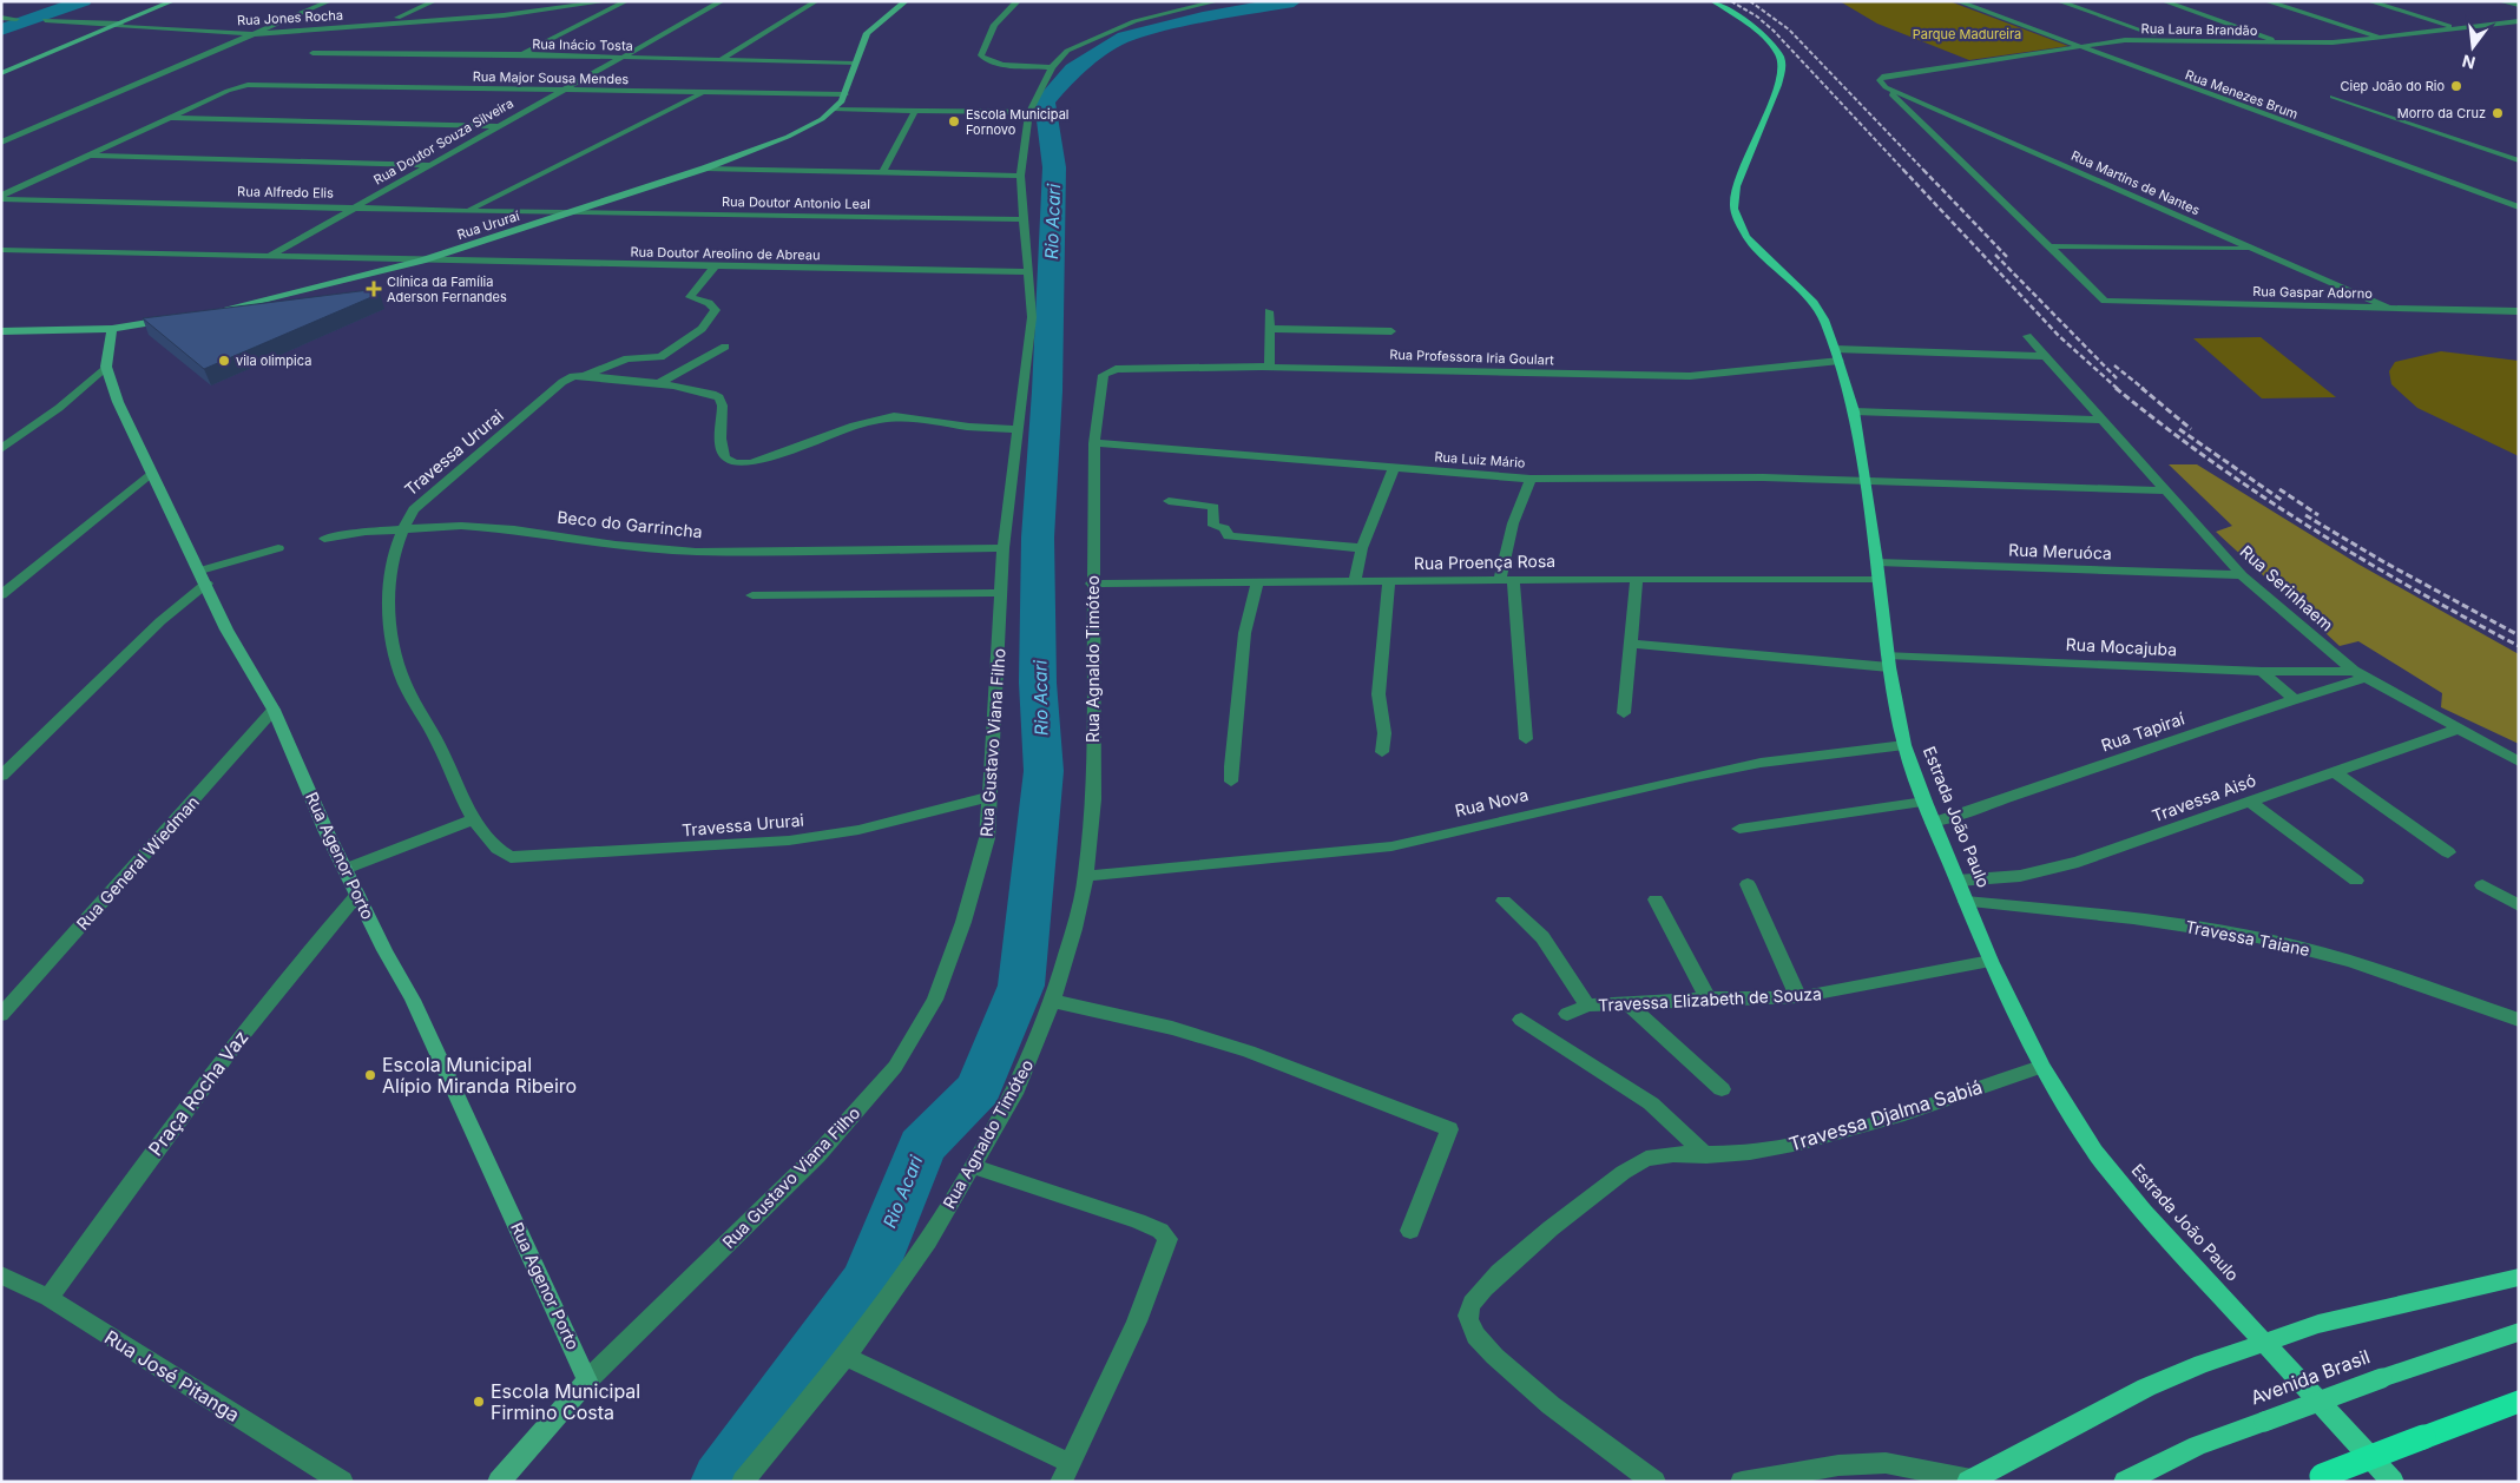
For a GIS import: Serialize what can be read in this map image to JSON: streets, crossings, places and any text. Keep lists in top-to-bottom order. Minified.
{"streets":{"main road":["Estrada João Paulo","Avenida Brasil"],"street":["Rua Jones Rocha","Rua Laura Brandão","Rua Inácio Tosta","Rua Major Sousa Mendes","Rua Menezes Brum","Rua Doutor Souza Silveira","Rua Martins de Nantes","Rua Alfredo Elis","Rua Doutor Antonio Leal","Rua Ururaí","Rua Doutor Areolino de Abreau","Rua Gaspar Adorno","Rua Professora Iria Goulart","Travessa Ururai","Rua Luiz Mário","Beco do Garrincha","Rua Meruóca","Rua Proença Rosa","Rua Serinhaem","Rua Mocajuba","Rua Agnaldo Timóteo","Rua Tapiraí","Rua Gustavo Viana Filho","Travessa Aisó","Rua Nova","Rua Agenor Porto","Rua General Wiedman","Travessa Taiane","Travessa Elizabeth de Souza","Praça Rocha Vaz","Travessa Djalma Sabiá","Rua José Pitanga"]},"crossings":[["Rua Laura Brandão","Rua Menezes Brum"],["Rua Laura Brandão","Rua Martins de Nantes"],["Rua Inácio Tosta","Rua Doutor Souza Silveira"],["Rua Inácio Tosta","Rua Ururaí"],["Rua Major Sousa Mendes","Rua Doutor Souza Silveira"],["Rua Major Sousa Mendes","Rua Alfredo Elis"],["Rua Major Sousa Mendes","Rua Ururaí"],["Rua Doutor Souza Silveira","Rua Alfredo Elis"],["Rua Doutor Souza Silveira","Rua Doutor Areolino de Abreau"],["Rua Martins de Nantes","Rua Gaspar Adorno"],["Rua Alfredo Elis","Rua Doutor Antonio Leal"],["Rua Alfredo Elis","Rua Ururaí"],["Rua Doutor Antonio Leal","Rua Ururaí"],["Rua Doutor Antonio Leal","Rua Gustavo Viana Filho"],["Rua Ururaí","Rua Doutor Areolino de Abreau"],["Rua Doutor Areolino de Abreau","Travessa Ururai"],["Rua Doutor Areolino de Abreau","Rua Gustavo Viana Filho"],["Rua Professora Iria Goulart","Rua Agnaldo Timóteo"],["Rua Professora Iria Goulart","Estrada João Paulo"],["Travessa Ururai","Beco do Garrincha"],["Travessa Ururai","Rua Gustavo Viana Filho"],["Rua Luiz Mário","Rua Serinhaem"],["Rua Luiz Mário","Rua Agnaldo Timóteo"],["Rua Luiz Mário","Estrada João Paulo"],["Beco do Garrincha","Rua Gustavo Viana Filho"],["Rua Meruóca","Rua Serinhaem"],["Rua Meruóca","Estrada João Paulo"],["Rua Proença Rosa","Rua Agnaldo Timóteo"],["Rua Proença Rosa","Estrada João Paulo"],["Rua Serinhaem","Rua Mocajuba"],["Rua Serinhaem","Rua Tapiraí"],["Rua Serinhaem","Travessa Aisó"],["Rua Mocajuba","Rua Tapiraí"],["Rua Mocajuba","Estrada João Paulo"],["Rua Agnaldo Timóteo","Rua Nova"],["Rua Tapiraí","Estrada João Paulo"],["Rua Gustavo Viana Filho","Rua Agenor Porto"],["Travessa Aisó","Estrada João Paulo"],["Rua Nova","Estrada João Paulo"],["Estrada João Paulo","Travessa Taiane"],["Estrada João Paulo","Travessa Elizabeth de Souza"],["Estrada João Paulo","Travessa Djalma Sabiá"],["Rua Agenor Porto","Rua General Wiedman"],["Rua Agenor Porto","Praça Rocha Vaz"],["Praça Rocha Vaz","Rua José Pitanga"]],"water":["Rio Acari"],"parks":["Parque Madureira"],"places":{"other":["Ciep João do Rio","Morro da Cruz","Escola Municipal Fornovo","vila olimpica","Escola Municipal Alípio Miranda Ribeiro","Escola Municipal Firmino Costa"],"health":["Clínica da Família Aderson Fernandes"]},"north":"bottom"}
